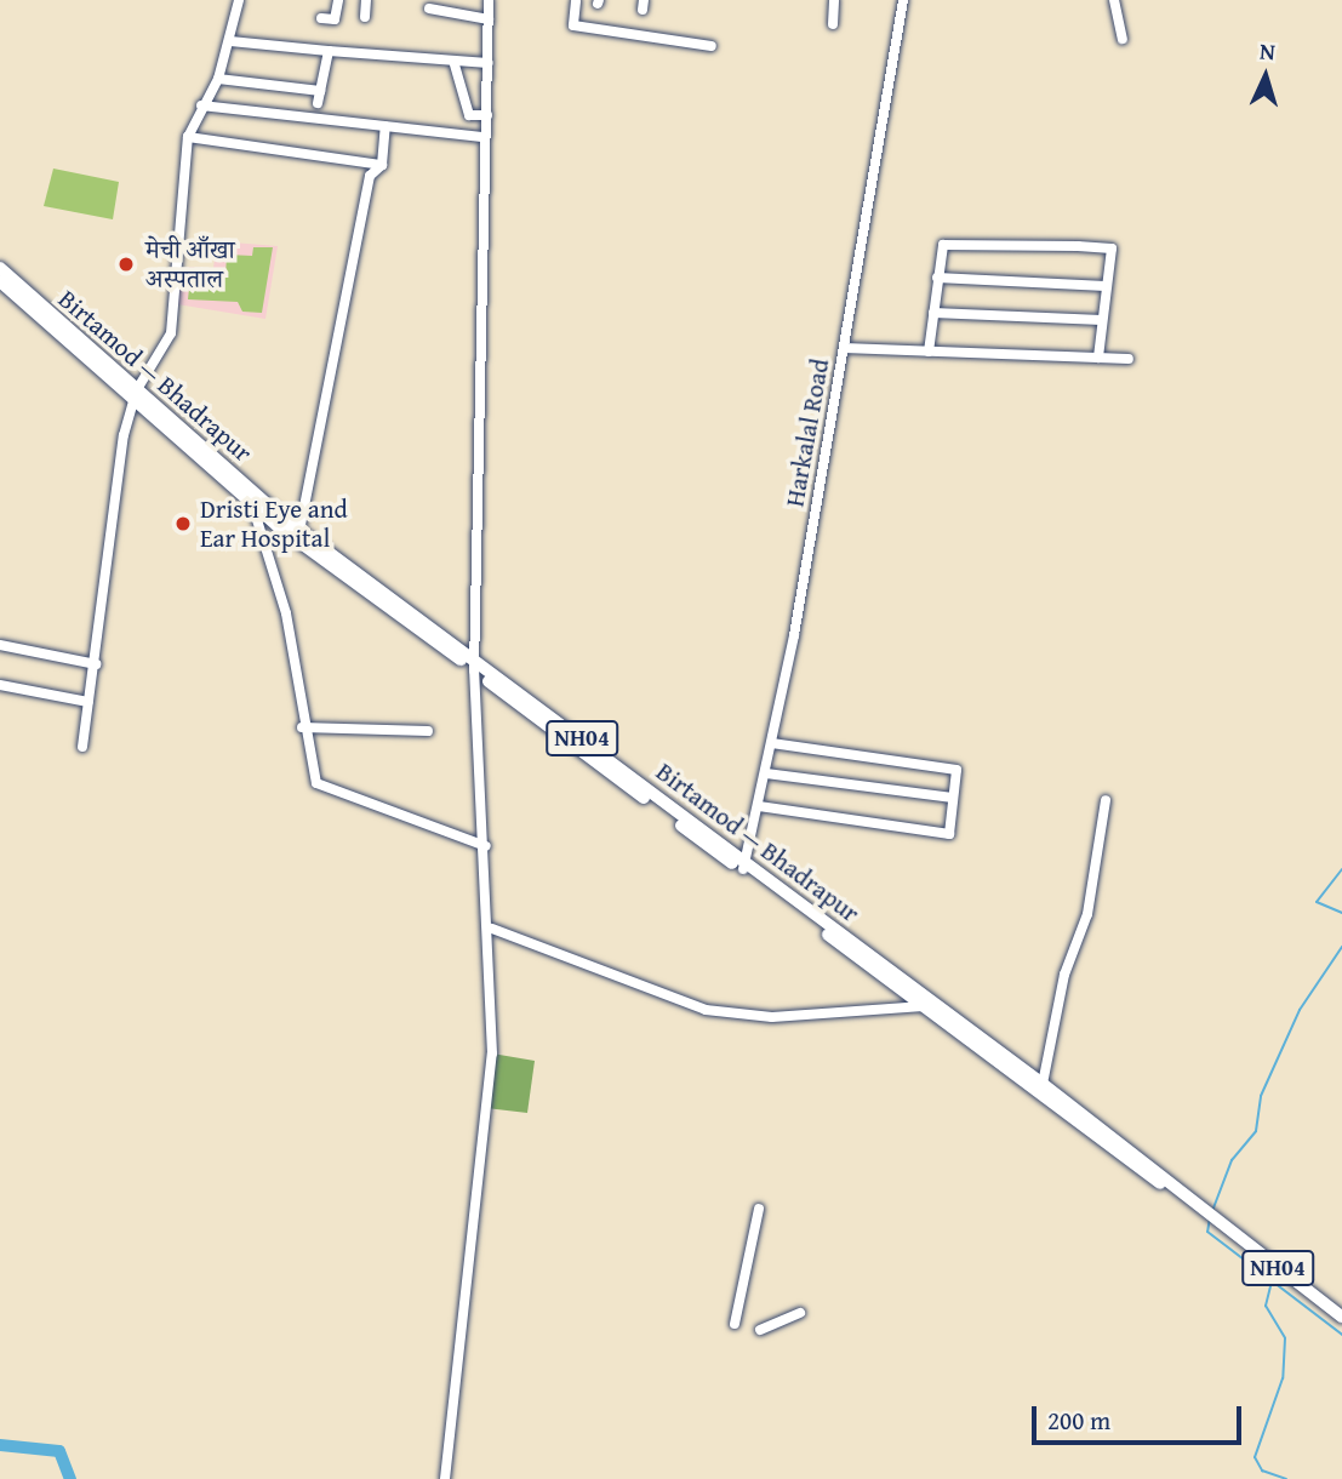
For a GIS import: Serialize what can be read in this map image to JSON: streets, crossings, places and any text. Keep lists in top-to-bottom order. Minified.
{"streets":{"main road":["Birtamod — Bhadrapur","NH04"],"street":["Harkalal Road"]},"crossings":[["Birtamod — Bhadrapur","Harkalal Road"]],"places":["मेची आँखा अस्पताल","Dristi Eye and Ear Hospital"],"scale_bar":"200 m","north":"top"}
